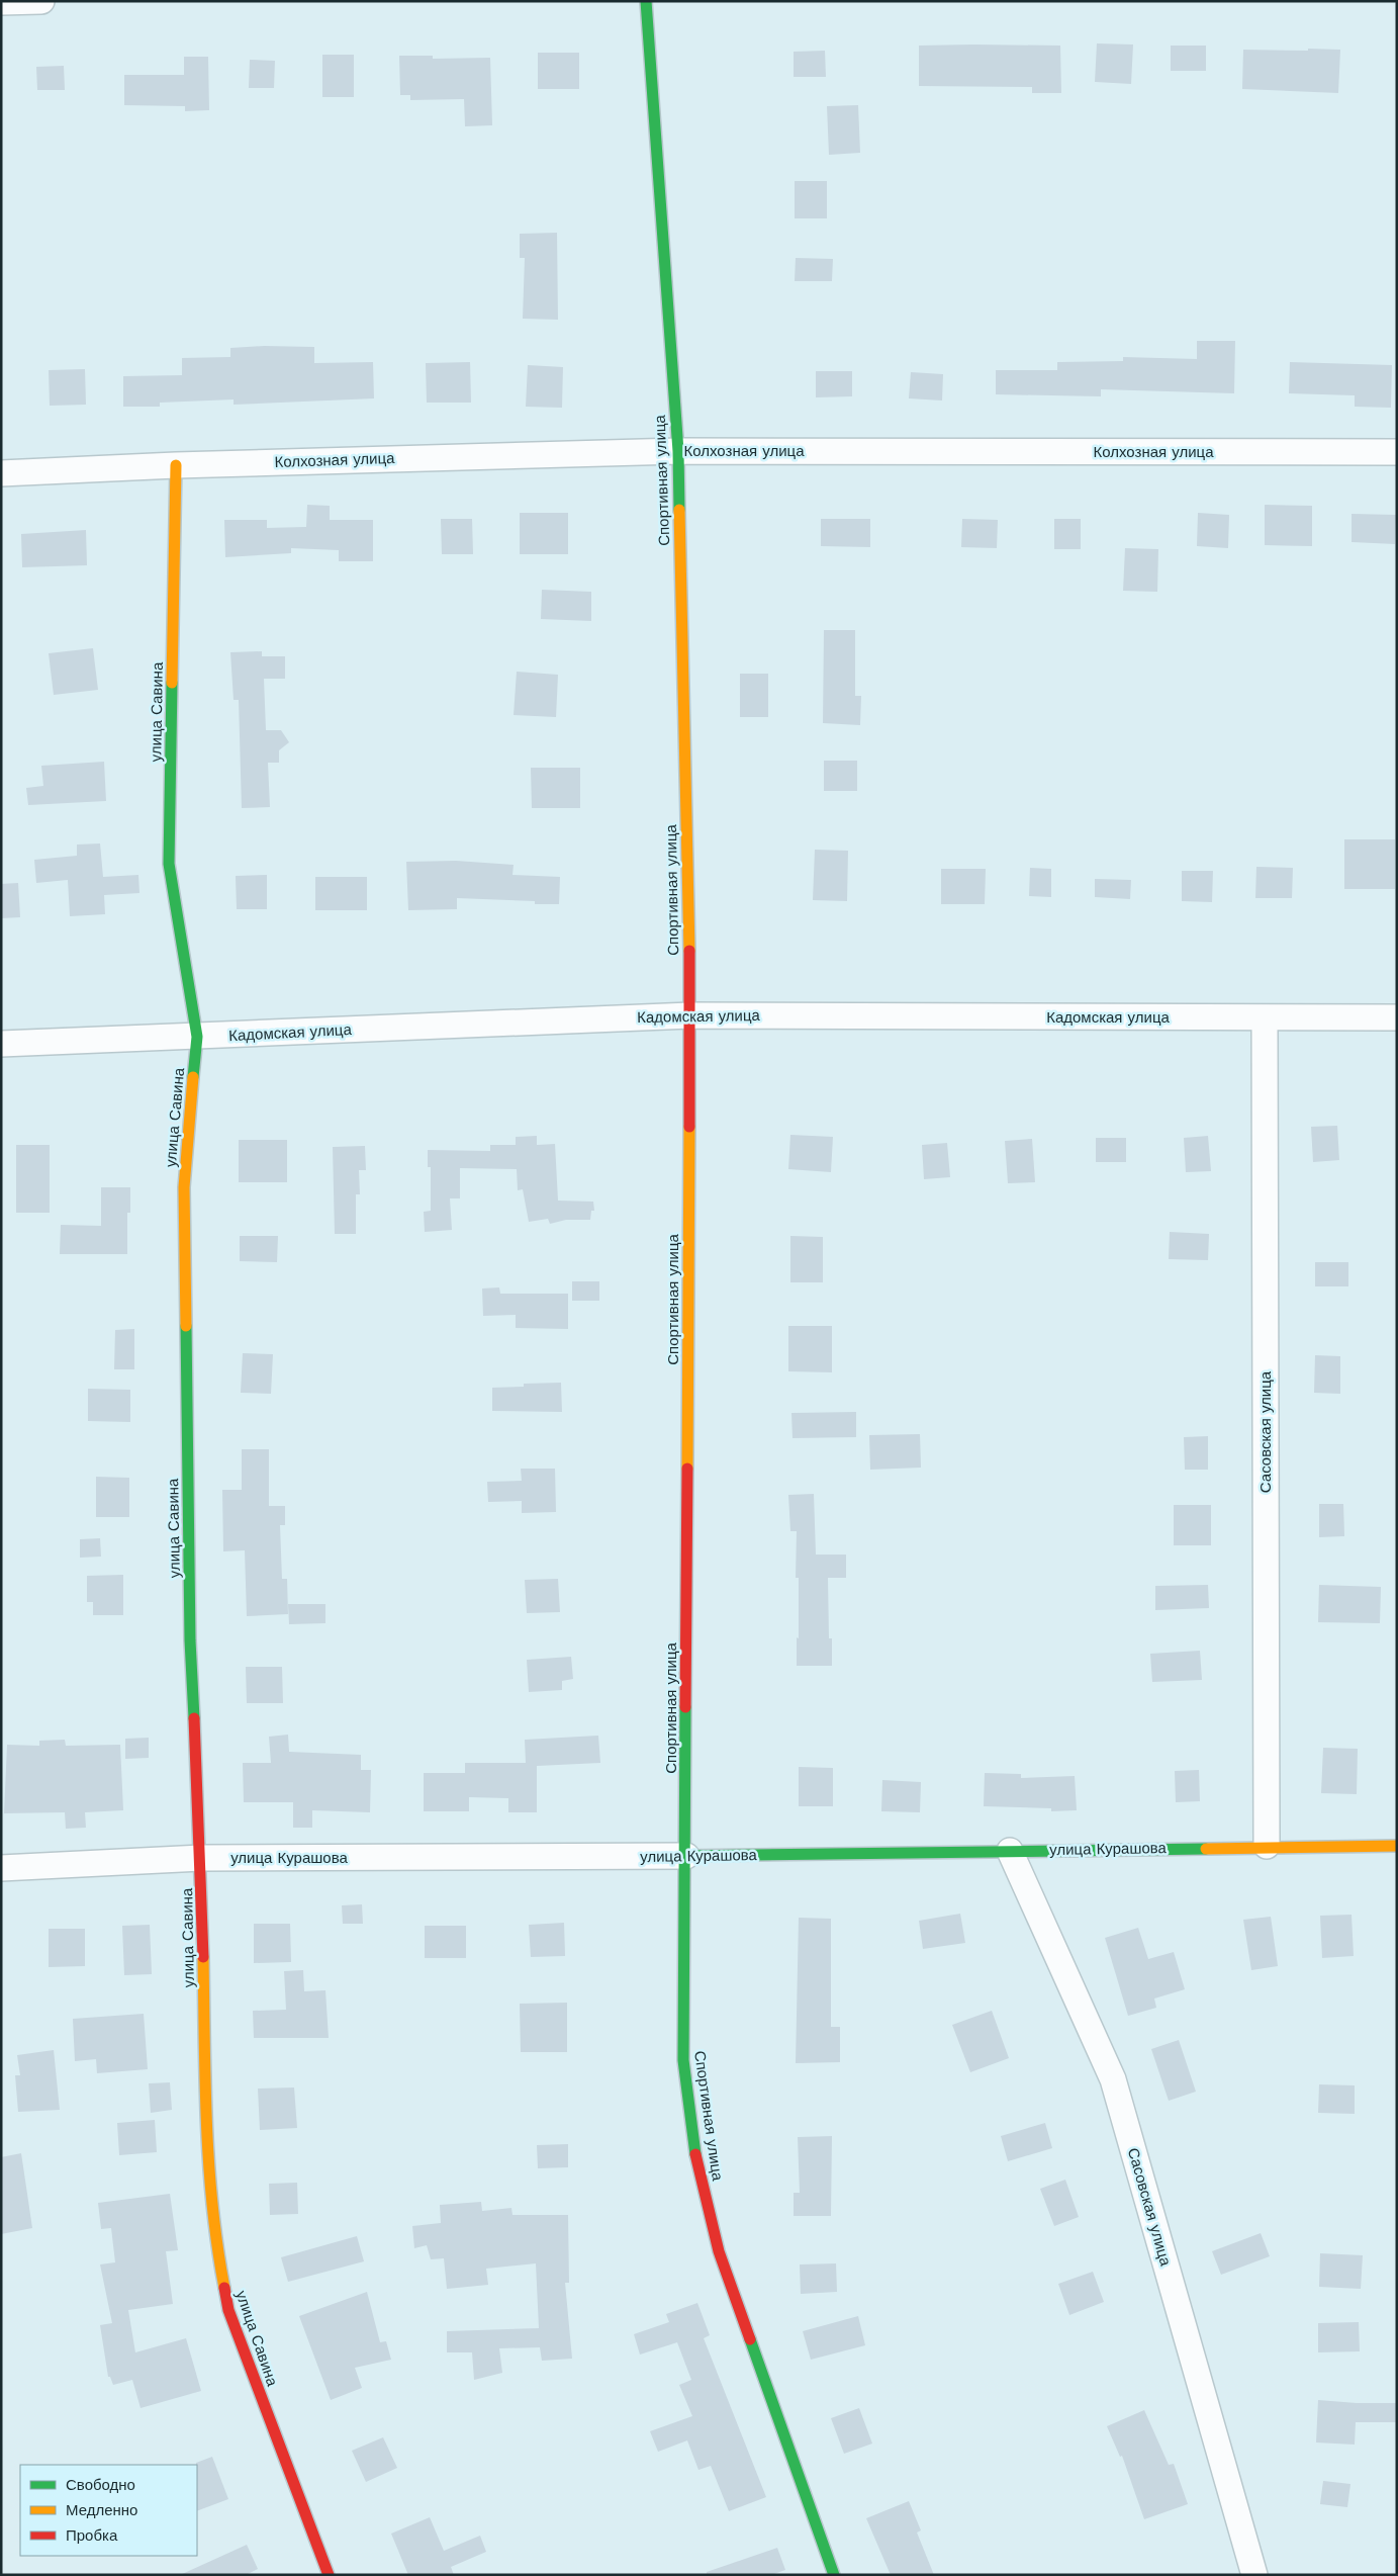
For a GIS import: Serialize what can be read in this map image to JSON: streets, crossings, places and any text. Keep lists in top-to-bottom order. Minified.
{"streets":{"street":["Колхозная улица","Спортивная улица","улица Савина","Кадомская улица","Сасовская улица","улица Курашова"]},"crossings":[["Колхозная улица","Спортивная улица"],["Колхозная улица","улица Савина"],["Спортивная улица","Кадомская улица"],["Спортивная улица","улица Курашова"],["улица Савина","Кадомская улица"],["улица Савина","улица Курашова"],["Кадомская улица","Сасовская улица"],["Сасовская улица","улица Курашова"]],"legend":["Свободно","Медленно","Пробка"]}
